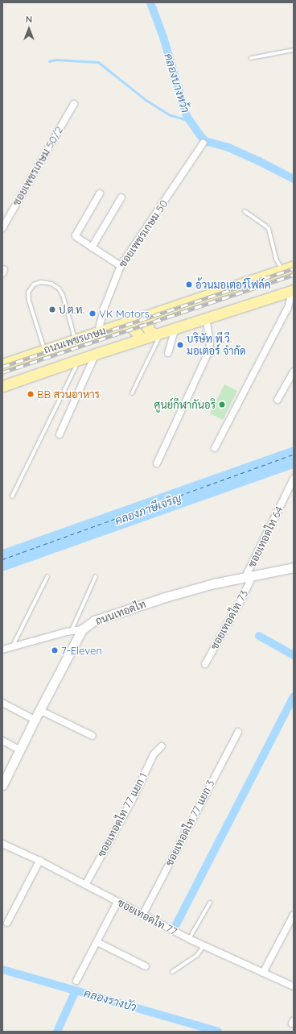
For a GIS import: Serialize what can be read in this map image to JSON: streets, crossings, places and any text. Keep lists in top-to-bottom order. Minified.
{"streets":{"main road":["ถนนเพชรเกษม","ถนนเทอดไท"],"street":["ซอยเพชรเกษม 50/2","ซอยเพชรเกษม 50","ซอยเทอดไท 64","ซอยเทอดไท 73","ซอยเทอดไท 77 แยก 1","ซอยเทอดไท 77 แยก 3","ซอยเทอดไท 77"]},"crossings":[["ซอยเพชรเกษม 50","ถนนเพชรเกษม"],["ซอยเทอดไท 64","ถนนเทอดไท"],["ซอยเทอดไท 64","ซอยเทอดไท 73"],["ถนนเทอดไท","ซอยเทอดไท 73"],["ซอยเทอดไท 77 แยก 1","ซอยเทอดไท 77"],["ซอยเทอดไท 77 แยก 3","ซอยเทอดไท 77"]],"water":["คลองบางหว้า","คลองภาษีเจริญ","คลองรางบัว"],"places":["อ้วนมอเตอร์โฟล์ค","ป.ต.ท.","VK Motors","บริษัท พี.วี. มอเตอร์ จำกัด","BB สวนอาหาร","ศูนย์กีฬากันอริ","7-Eleven"],"north":"top"}
